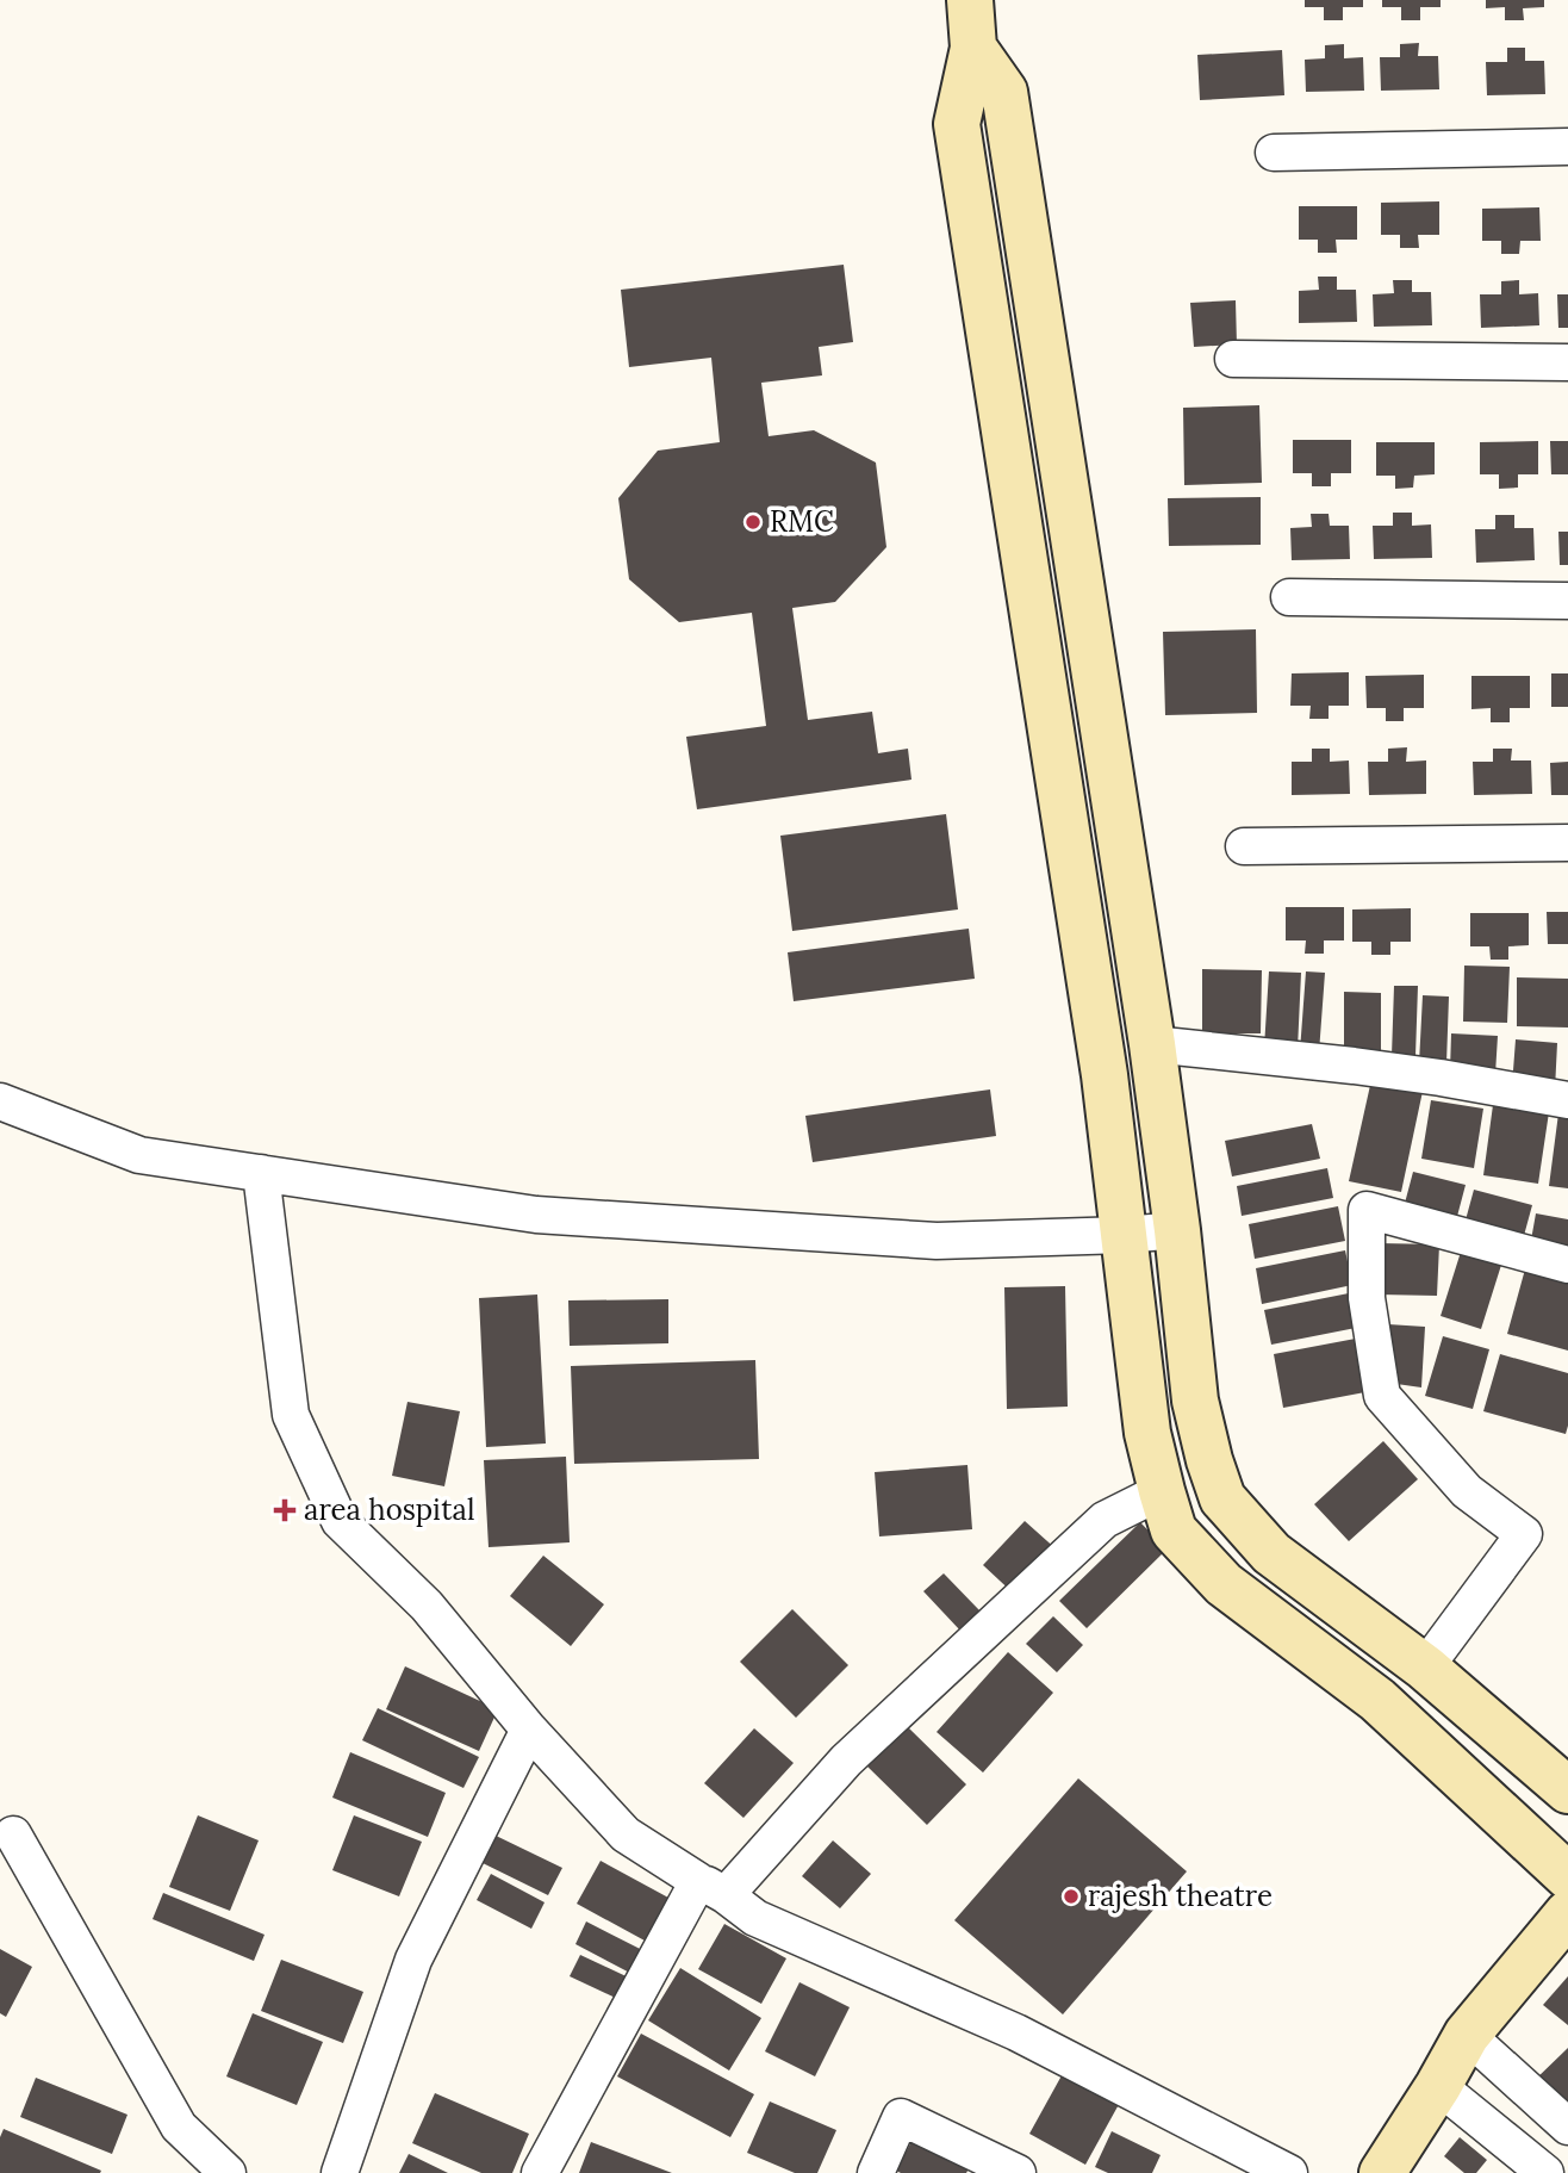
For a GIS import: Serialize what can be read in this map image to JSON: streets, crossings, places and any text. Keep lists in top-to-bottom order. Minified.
{"places":{"other":["RMC","rajesh theatre"],"health":["area hospital"]}}
